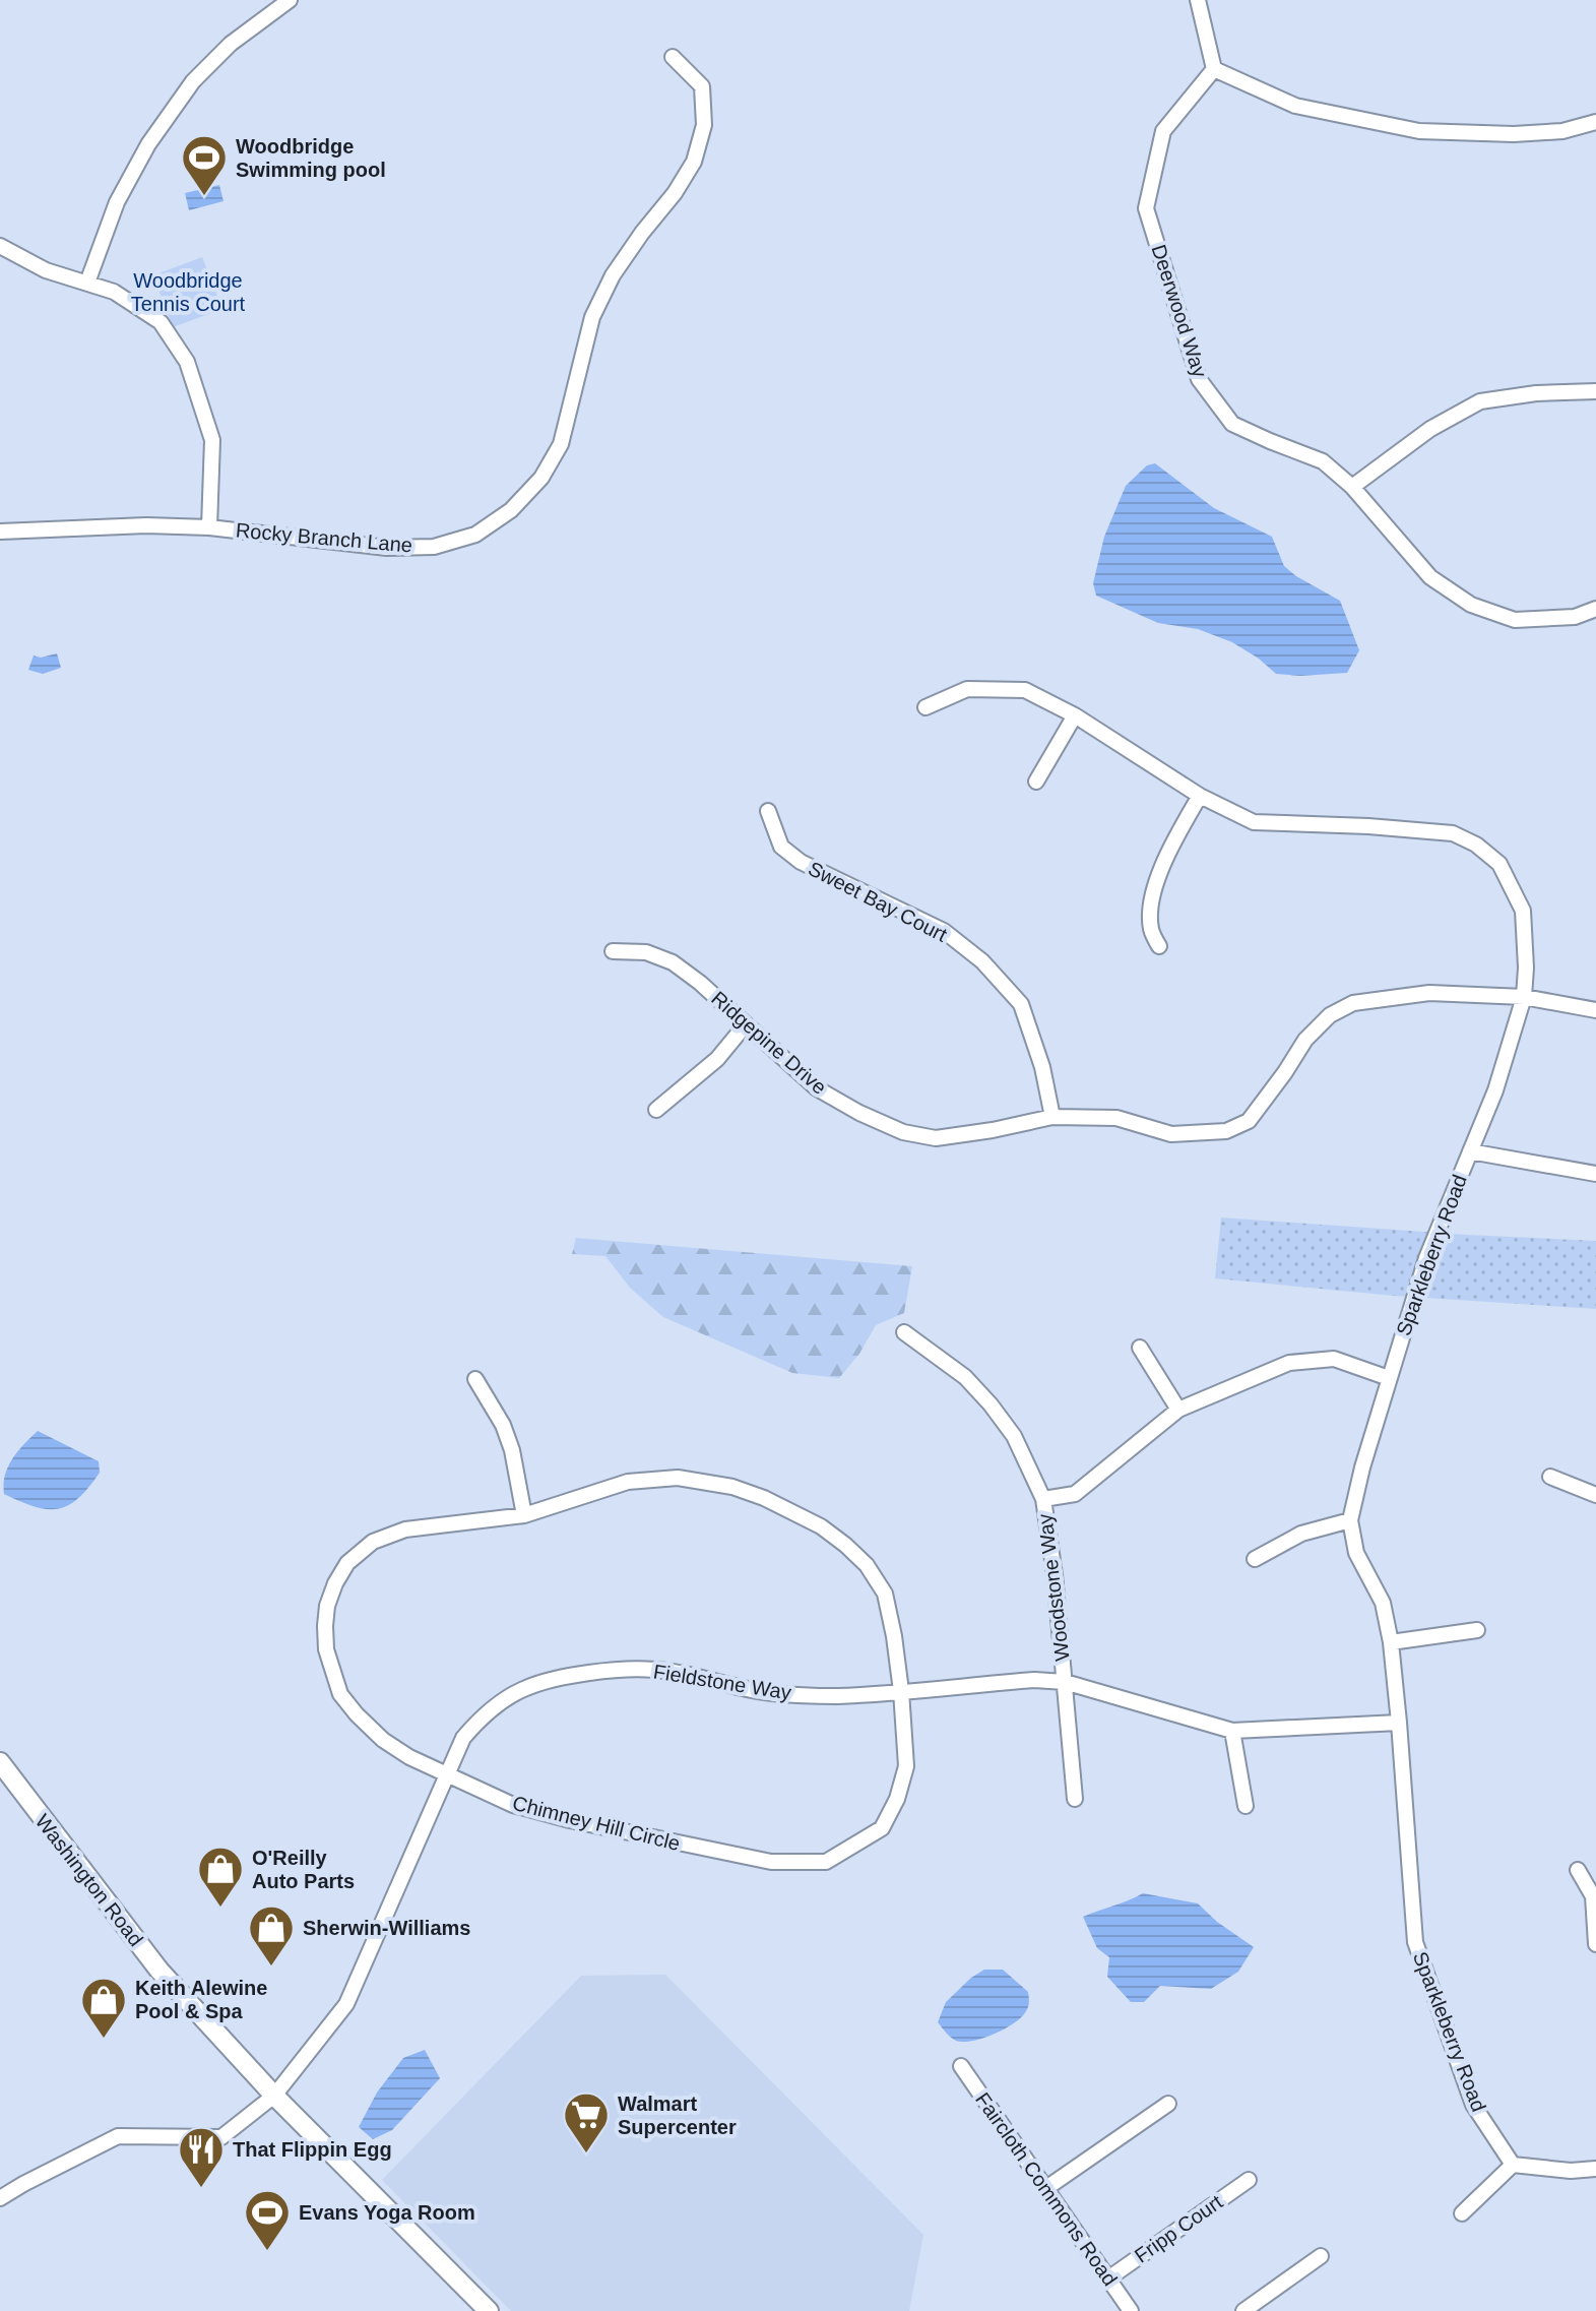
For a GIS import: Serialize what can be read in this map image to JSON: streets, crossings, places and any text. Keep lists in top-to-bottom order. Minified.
{"streets":{"main road":["Washington Road"],"street":["Deerwood Way","Rocky Branch Lane","Sweet Bay Court","Ridgepine Drive","Sparkleberry Road","Woodstone Way","Fieldstone Way","Chimney Hill Circle","Faircloth Commons Road","Fripp Court"]},"crossings":[["Sweet Bay Court","Ridgepine Drive"],["Ridgepine Drive","Sparkleberry Road"],["Sparkleberry Road","Fieldstone Way"],["Woodstone Way","Fieldstone Way"],["Fieldstone Way","Chimney Hill Circle"],["Fieldstone Way","Washington Road"],["Faircloth Commons Road","Fripp Court"]],"parks":["Woodbridge Tennis Court"],"places":{"sports":["Woodbridge Swimming pool","Evans Yoga Room"],"shop":["O'Reilly Auto Parts","Sherwin-Williams","Keith Alewine Pool & Spa"],"supermarket":["Walmart Supercenter"],"restaurant":["That Flippin Egg"]}}
